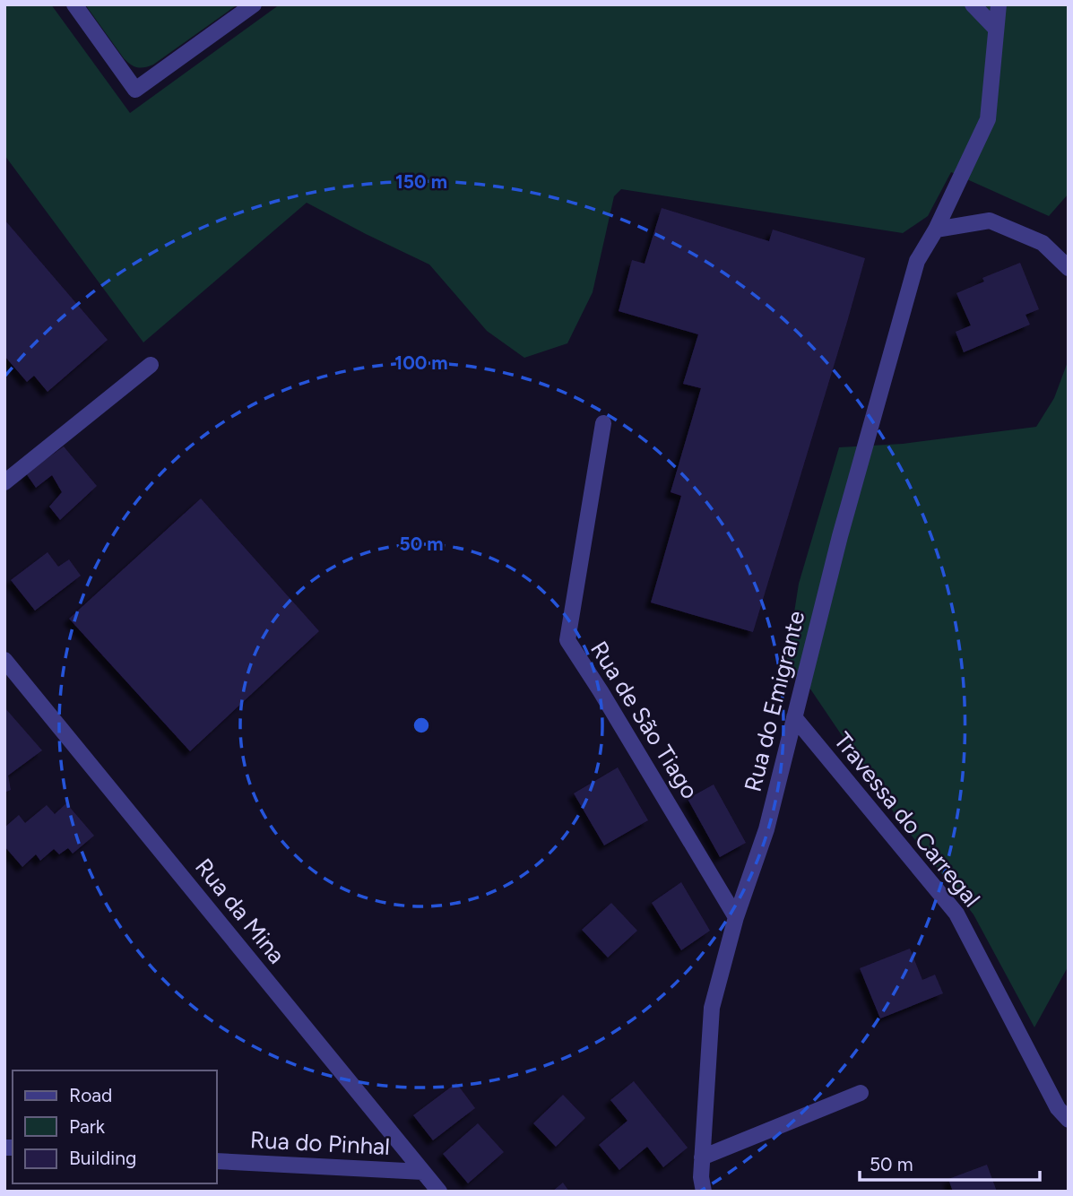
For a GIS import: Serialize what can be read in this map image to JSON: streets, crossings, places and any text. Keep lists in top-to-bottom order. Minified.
{"streets":{"street":["Rua do Emigrante","Rua de São Tiago","Travessa do Carregal","Rua da Mina","Rua do Pinhal"]},"crossings":[["Rua do Emigrante","Rua de São Tiago"],["Rua do Emigrante","Travessa do Carregal"],["Rua da Mina","Rua do Pinhal"]],"legend":["Road","Park","Building"],"scale_bar":"50 m","rings":["150 m","100 m","50 m"]}
